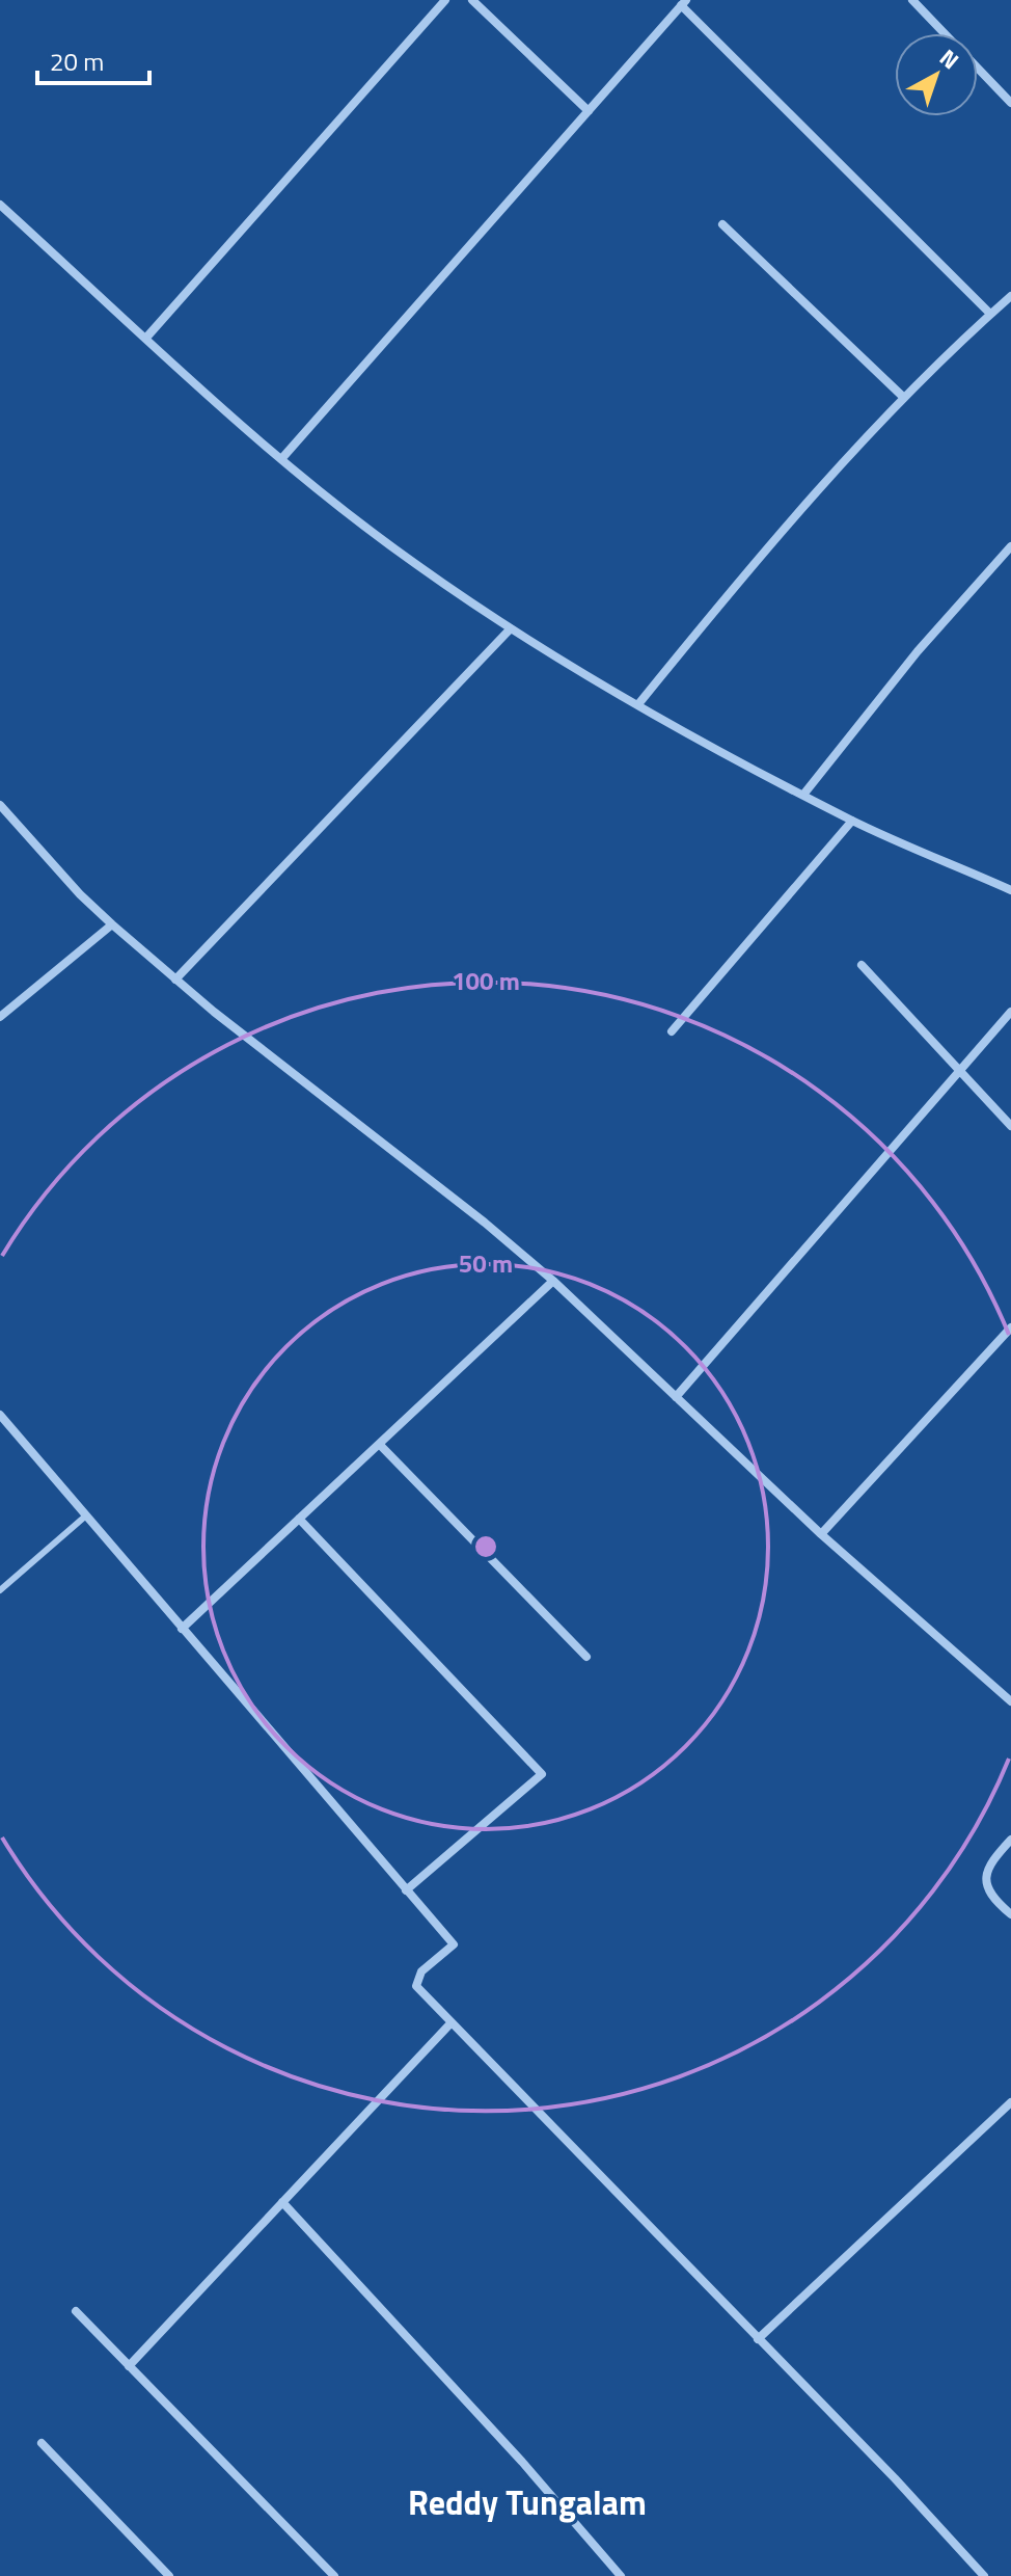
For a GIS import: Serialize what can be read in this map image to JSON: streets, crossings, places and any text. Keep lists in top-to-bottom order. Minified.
{"districts":["Reddy Tungalam"],"scale_bar":"20 m","north":"top right","rings":["100 m","50 m"]}
